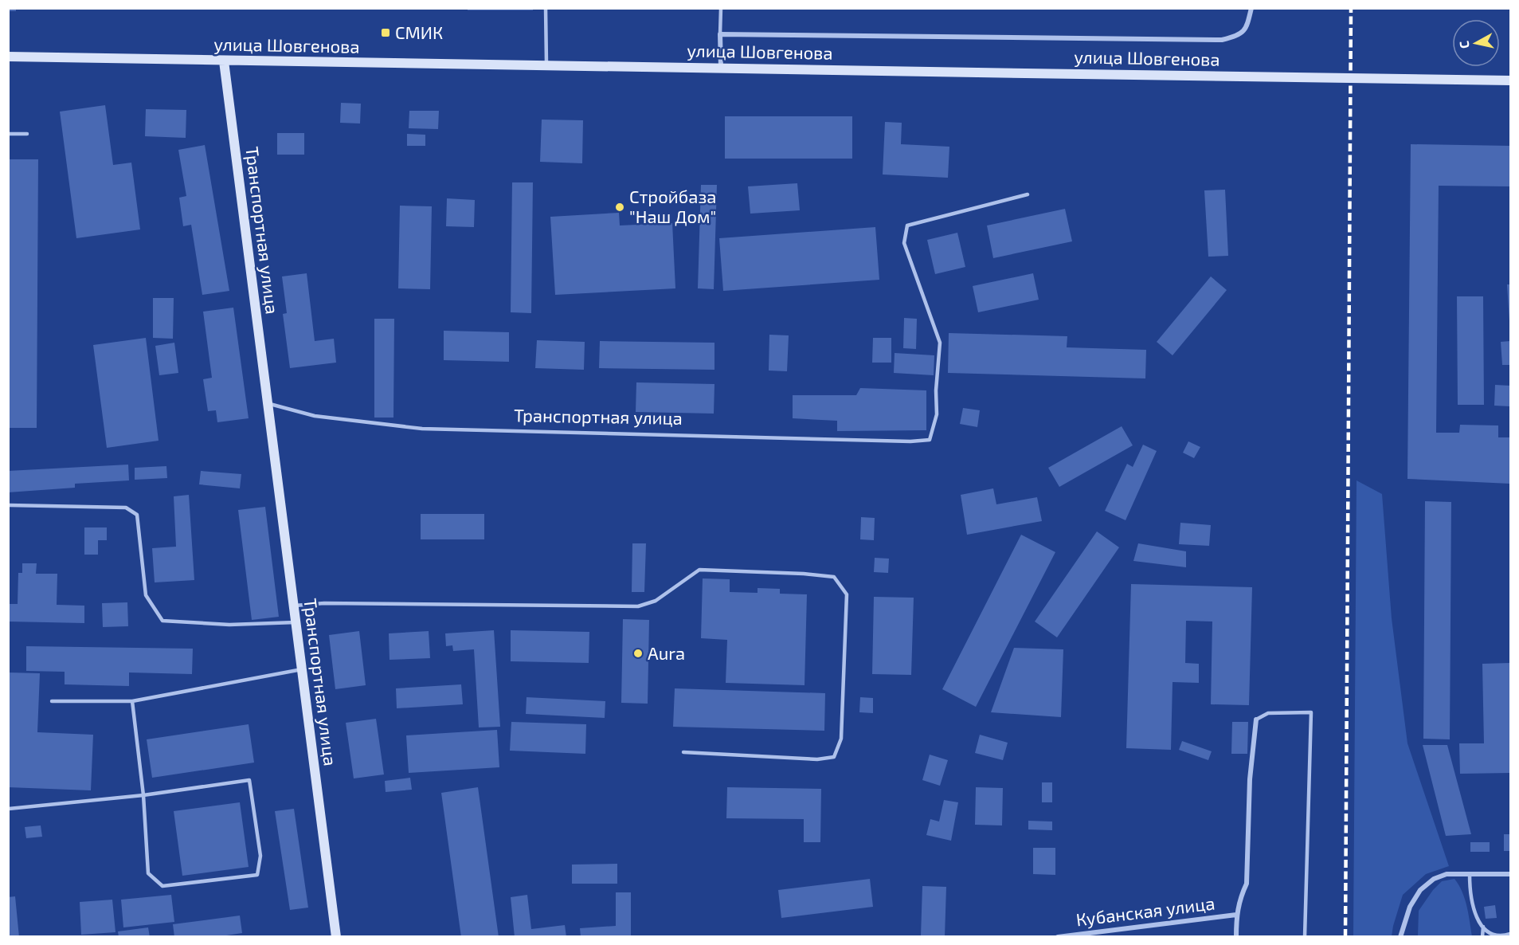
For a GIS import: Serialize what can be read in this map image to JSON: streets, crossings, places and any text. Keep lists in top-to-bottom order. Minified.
{"streets":{"street":["улица Шовгенова","Транспортная улица","Кубанская улица"]},"crossings":[["улица Шовгенова","Транспортная улица"]],"places":{"transit":["СМИК"],"other":["Стройбаза \"Наш Дом\"","Aura"]},"north":"left"}
